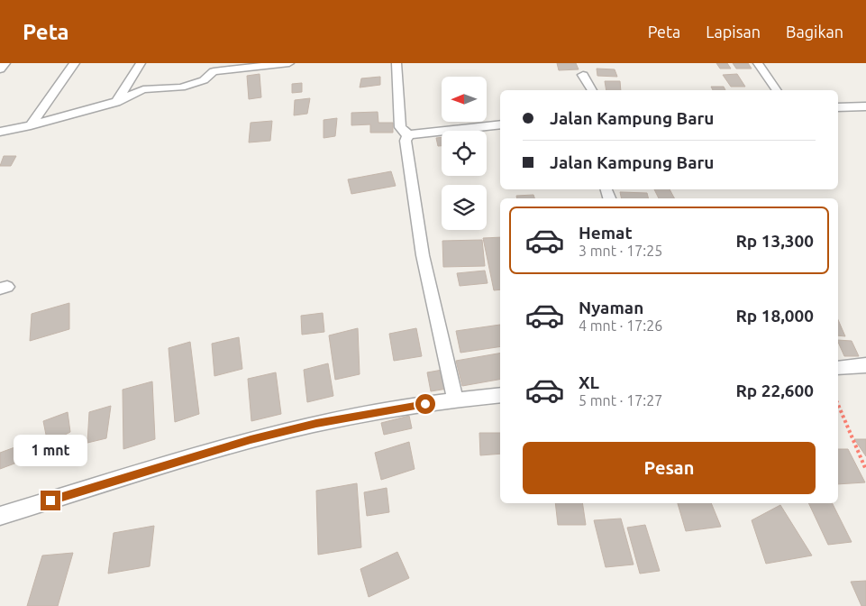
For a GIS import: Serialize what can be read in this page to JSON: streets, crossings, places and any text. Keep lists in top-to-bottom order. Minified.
{"north":"left","page":{"header":"Peta","nav":["Peta","Lapisan","Bagikan"],"banner":["Jalan Kampung Baru","Jalan Kampung Baru"],"list":[{"name":"Hemat","note":"3 mnt · 17:25","value":"Rp 13,300"},{"name":"Nyaman","note":"4 mnt · 17:26","value":"Rp 18,000"},{"name":"XL","note":"5 mnt · 17:27","value":"Rp 22,600"}],"buttons":"Pesan","bubble":"1 mnt"}}
